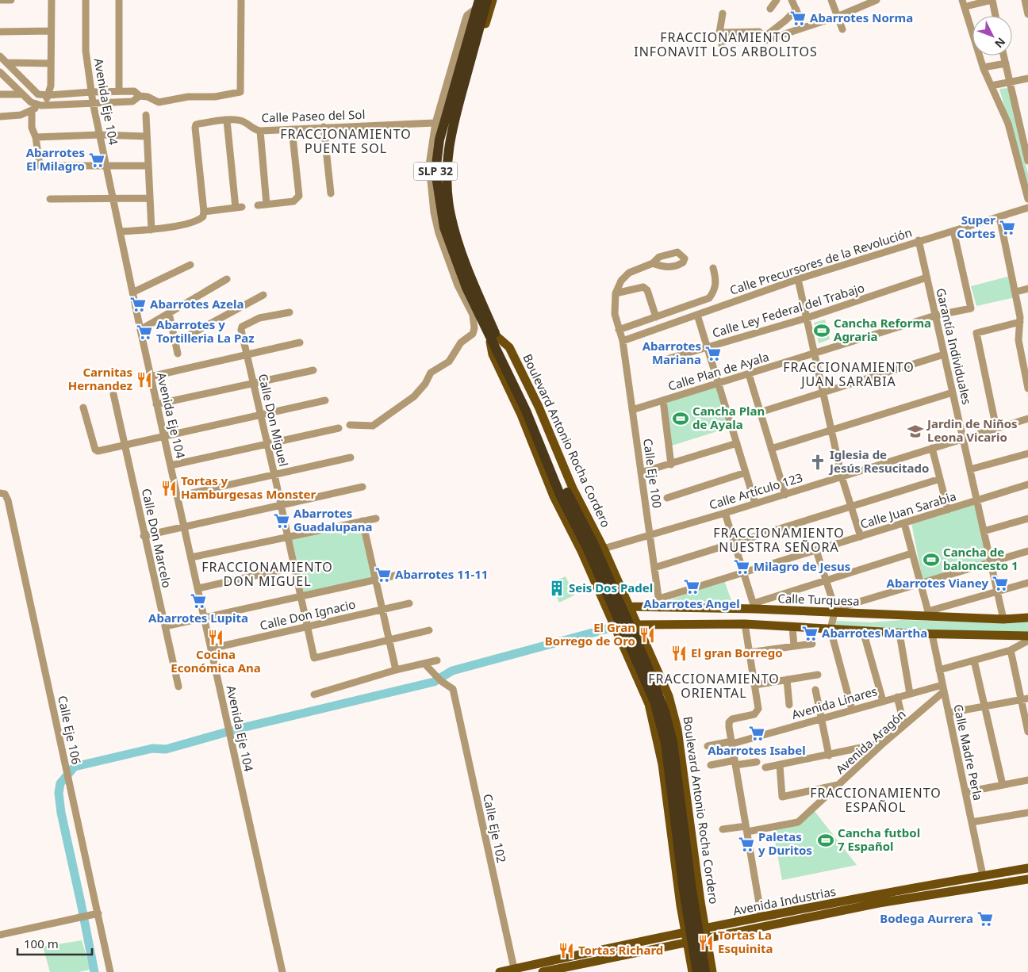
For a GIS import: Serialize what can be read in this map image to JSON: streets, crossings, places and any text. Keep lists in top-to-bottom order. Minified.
{"streets":{"highway":["SLP 32","Boulevard Antonio Rocha Cordero"],"main road":["Calle Turquesa","Avenida Industrias"],"street":["Avenida Eje 104","Calle Paseo del Sol","Calle Precursores de la Revolución","Calle Ley Federal del Trabajo","Garantía Individuales","Calle Plan de Ayala","Calle Don Miguel","Calle Eje 100","Calle Artículo 123","Calle Juan Sarabia","Calle Don Marcelo","Calle Don Ignacio","Avenida Linares","Calle Eje 106","Avenida Aragón","Calle Madre Perla","Calle Eje 102"]},"crossings":[["Avenida Eje 104","Calle Don Ignacio"],["Calle Precursores de la Revolución","Garantía Individuales"],["Calle Precursores de la Revolución","Calle Plan de Ayala"],["Calle Precursores de la Revolución","Calle Eje 100"],["Calle Ley Federal del Trabajo","Garantía Individuales"],["Garantía Individuales","Calle Plan de Ayala"],["Garantía Individuales","Calle Artículo 123"],["Garantía Individuales","Calle Juan Sarabia"],["Garantía Individuales","Calle Turquesa"],["Calle Plan de Ayala","Calle Eje 100"],["Calle Don Miguel","Calle Don Ignacio"],["Boulevard Antonio Rocha Cordero","Calle Artículo 123"],["Boulevard Antonio Rocha Cordero","Calle Turquesa"],["Boulevard Antonio Rocha Cordero","Avenida Industrias"],["Calle Eje 100","Calle Artículo 123"],["Calle Eje 100","Calle Juan Sarabia"],["Calle Eje 100","Calle Turquesa"],["Avenida Linares","Avenida Aragón"],["Avenida Linares","Calle Madre Perla"],["Avenida Aragón","Calle Madre Perla"],["Calle Madre Perla","Avenida Industrias"],["Calle Eje 102","Avenida Industrias"]],"districts":["FRACCIONAMIENTO INFONAVIT LOS ARBOLITOS","FRACCIONAMIENTO PUENTE SOL","FRACCIONAMIENTO JUAN SARABIA","FRACCIONAMIENTO NUESTRA SEÑORA","FRACCIONAMIENTO DON MIGUEL","FRACCIONAMIENTO ORIENTAL","FRACCIONAMIENTO ESPAÑOL"],"places":{"supermarket":["Abarrotes Norma","Abarrotes El Milagro","Super Cortes","Abarrotes Azela","Abarrotes y Tortilleria La Paz","Abarrotes Mariana","Abarrotes Guadalupana","Milagro de Jesus","Abarrotes 11-11","Abarrotes Vianey","Abarrotes Angel","Abarrotes Lupita","Abarrotes Martha","Abarrotes Isabel","Paletas y Duritos","Bodega Aurrera"],"sports":["Cancha Reforma Agraria","Cancha Plan de Ayala","Cancha de baloncesto 1","Cancha futbol 7 Español"],"restaurant":["Carnitas Hernandez","Tortas y Hamburgesas Monster","El Gran Borrego de Oro","Cocina Económica Ana","El gran Borrego","Tortas La Esquinita","Tortas Richard"],"school or university":["Jardin de Niños Leona Vicario"],"church":["Iglesia de Jesús Resucitado"],"building":["Seis Dos Padel"]},"scale_bar":"100 m","north":"bottom right"}
